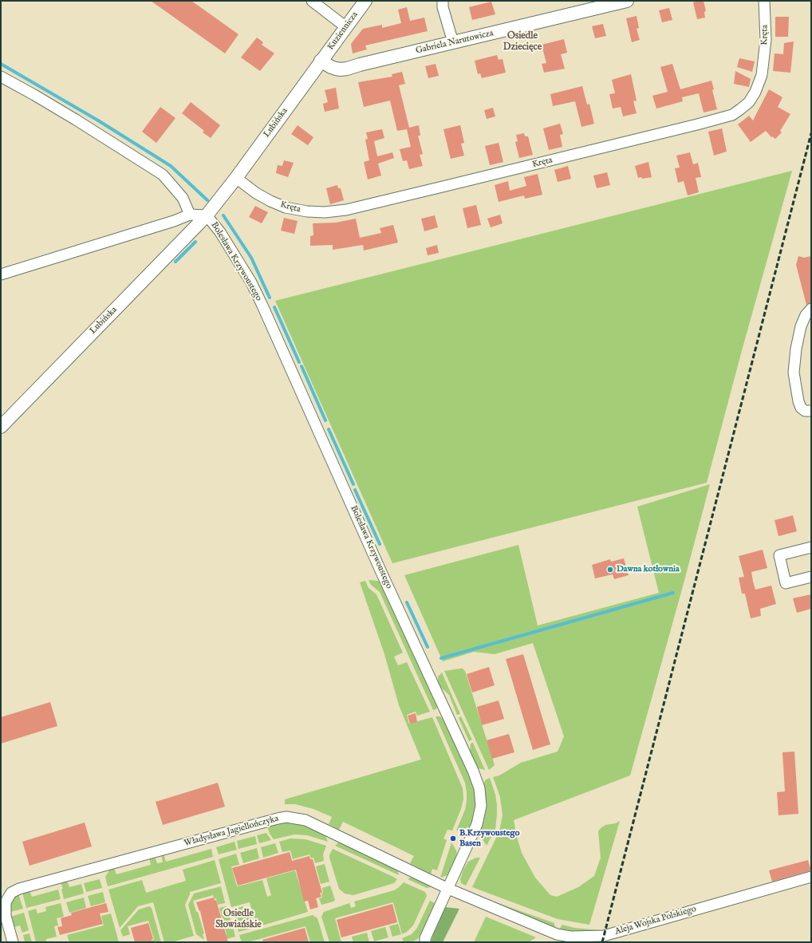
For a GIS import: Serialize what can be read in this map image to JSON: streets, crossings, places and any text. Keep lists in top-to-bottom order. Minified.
{"streets":{"main road":["Kuziennicza","Gabriela Narutowicza","Lubińska"],"street":["Kręta","Bolesława Krzywoustego","Władysława Jagiellończyka","Aleja Wojska Polskiego"]},"crossings":[["Kuziennicza","Gabriela Narutowicza"],["Kuziennicza","Lubińska"],["Kręta","Lubińska"],["Gabriela Narutowicza","Lubińska"],["Lubińska","Bolesława Krzywoustego"],["Bolesława Krzywoustego","Władysława Jagiellończyka"],["Bolesława Krzywoustego","Aleja Wojska Polskiego"],["Władysława Jagiellończyka","Aleja Wojska Polskiego"]],"districts":["Osiedle Dziecięce","Osiedle Słowiańskie"],"places":["Dawna kotłownia","B.Krzywoustego Basen"]}
